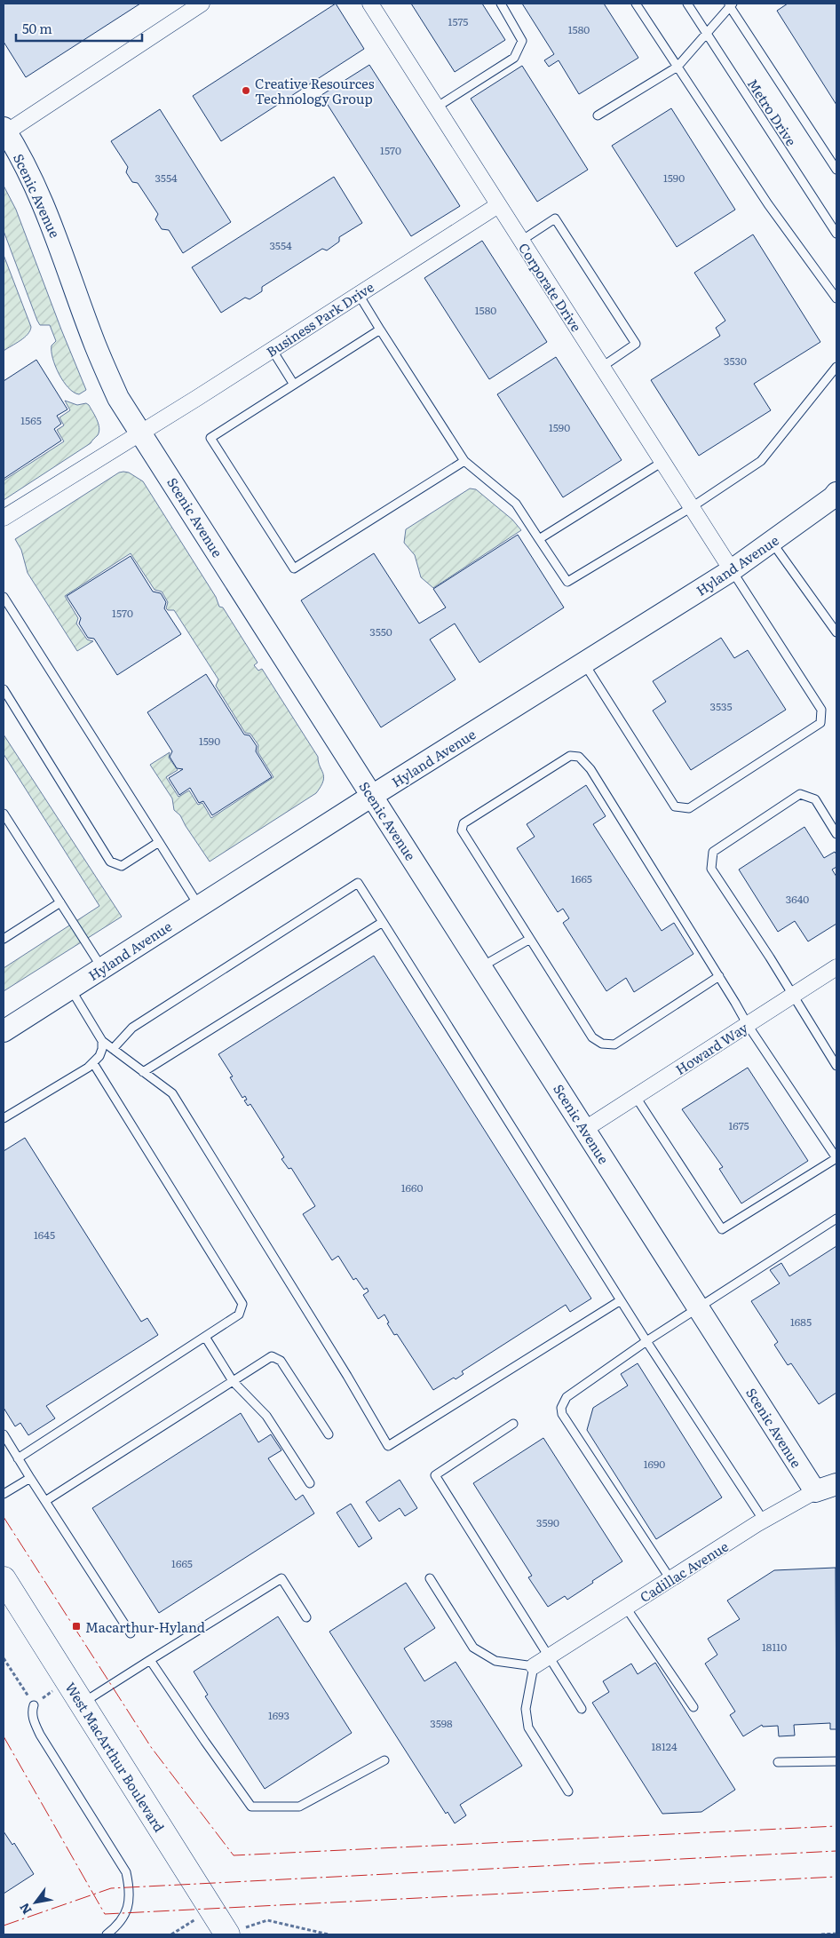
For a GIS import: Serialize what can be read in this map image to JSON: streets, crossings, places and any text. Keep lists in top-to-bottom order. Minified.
{"streets":{"main road":["West MacArthur Boulevard"],"street":["Scenic Avenue","Corporate Drive","Business Park Drive","Hyland Avenue","Howard Way","Cadillac Avenue"],"lane":["Metro Drive"]},"crossings":[["Scenic Avenue","Business Park Drive"],["Scenic Avenue","Hyland Avenue"],["Scenic Avenue","Howard Way"],["Scenic Avenue","Cadillac Avenue"],["Corporate Drive","Business Park Drive"],["Corporate Drive","Hyland Avenue"]],"places":{"other":["Creative Resources Technology Group"],"transit":["Macarthur-Hyland"]},"house_numbers":["1575","1580","1570","3554","1590","3554","1580","3530","1565","1590","1570","3550","3535","1590","1665","3640","1675","1660","1645","1685","1690","3590","1665","18110","1693","3598","18124"],"scale_bar":"50 m","north":"bottom left"}
